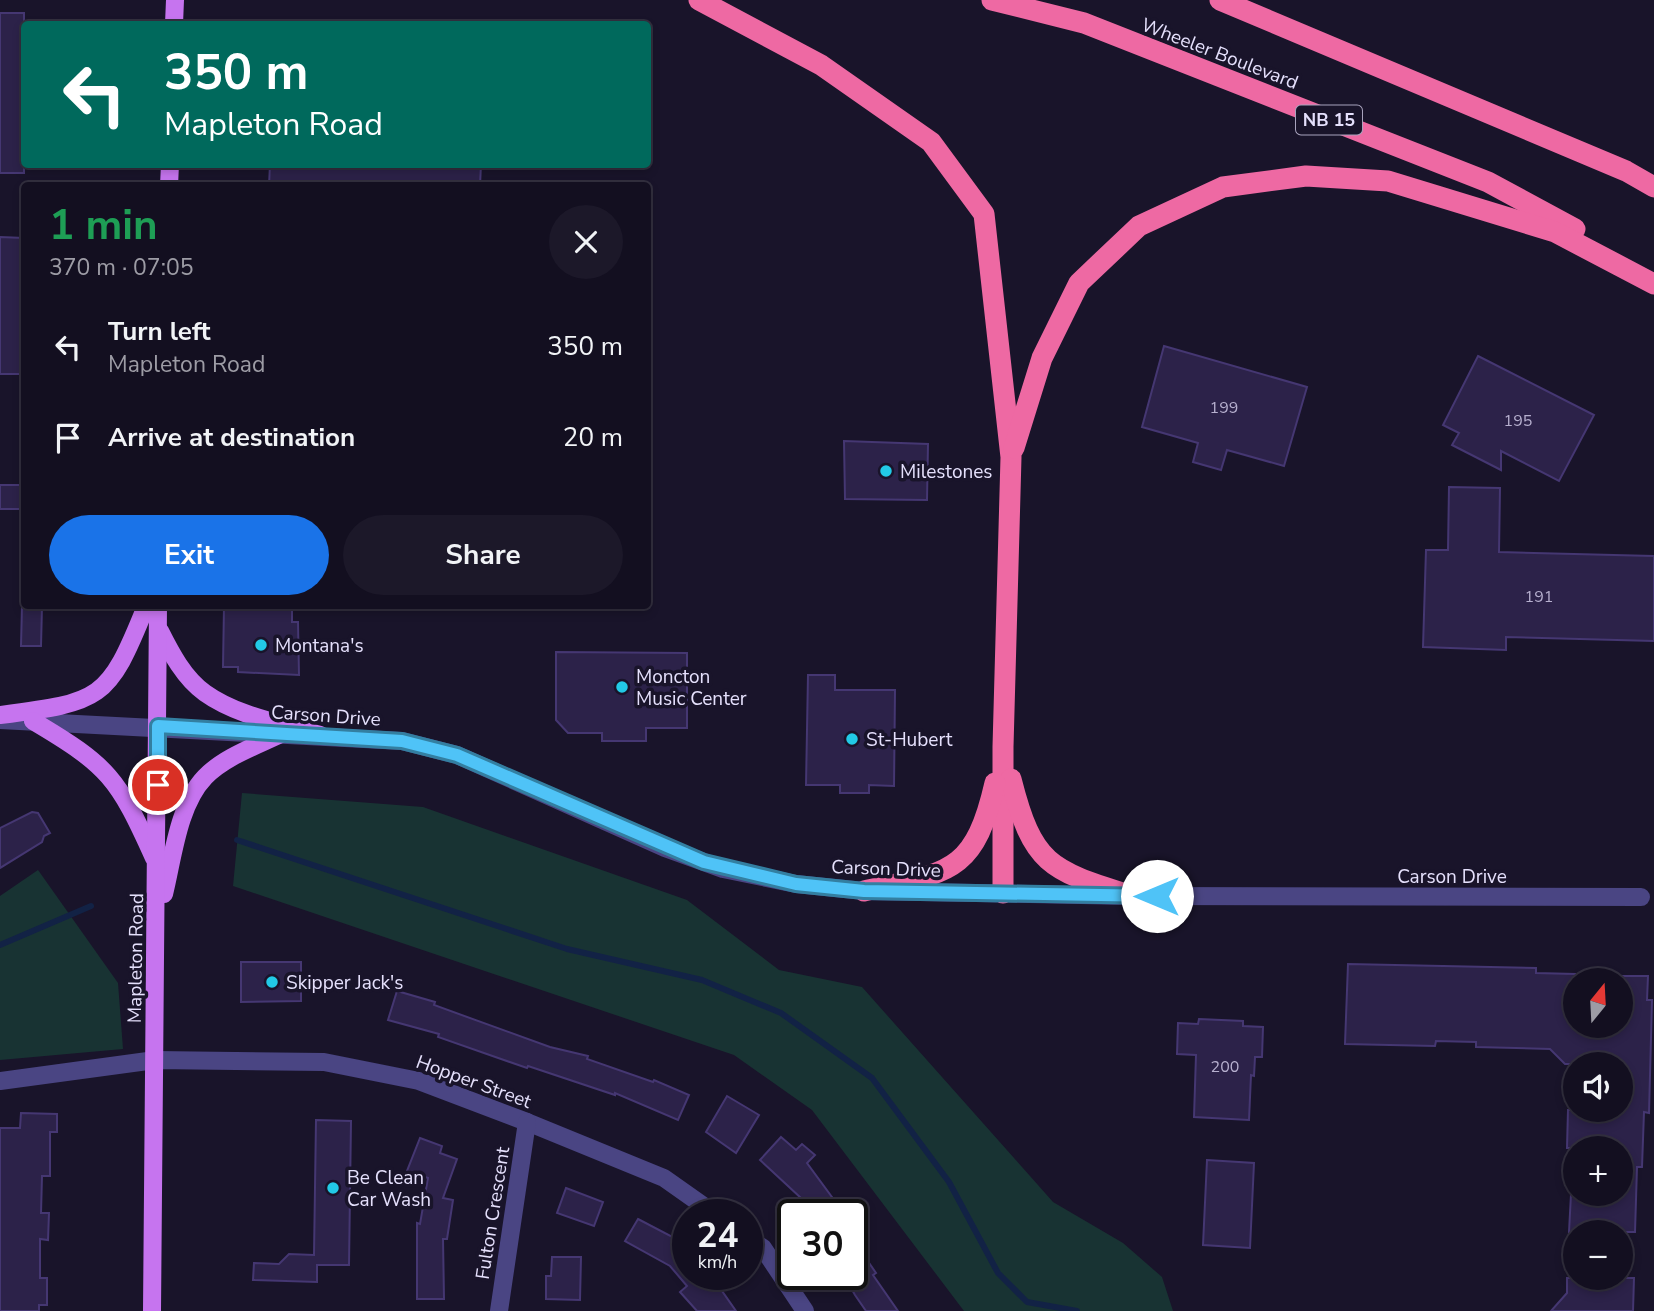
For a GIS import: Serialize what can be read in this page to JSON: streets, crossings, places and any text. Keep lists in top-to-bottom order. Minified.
{"streets":{"highway":["Wheeler Boulevard","NB 15"],"main road":["Mapleton Road"],"street":["Carson Drive","Hopper Street","Fulton Crescent"]},"crossings":[["Carson Drive","Mapleton Road"],["Mapleton Road","Hopper Street"],["Hopper Street","Fulton Crescent"]],"places":["Milestones","Montana's","Moncton Music Center","St-Hubert","Skipper Jack's","Be Clean Car Wash"],"house_numbers":["199","195","191","200"],"north":"top","page":{"turn":["350 m","Mapleton Road"],"heading":["1 min","370 m · 07:05"],"list":[{"name":"Turn left","note":"Mapleton Road","value":"350 m"},{"name":"Arrive at destination","value":"20 m"}],"buttons":["Exit","Share"],"map_buttons":["+","−"],"speed":"24 km/h","limit":"30"}}
